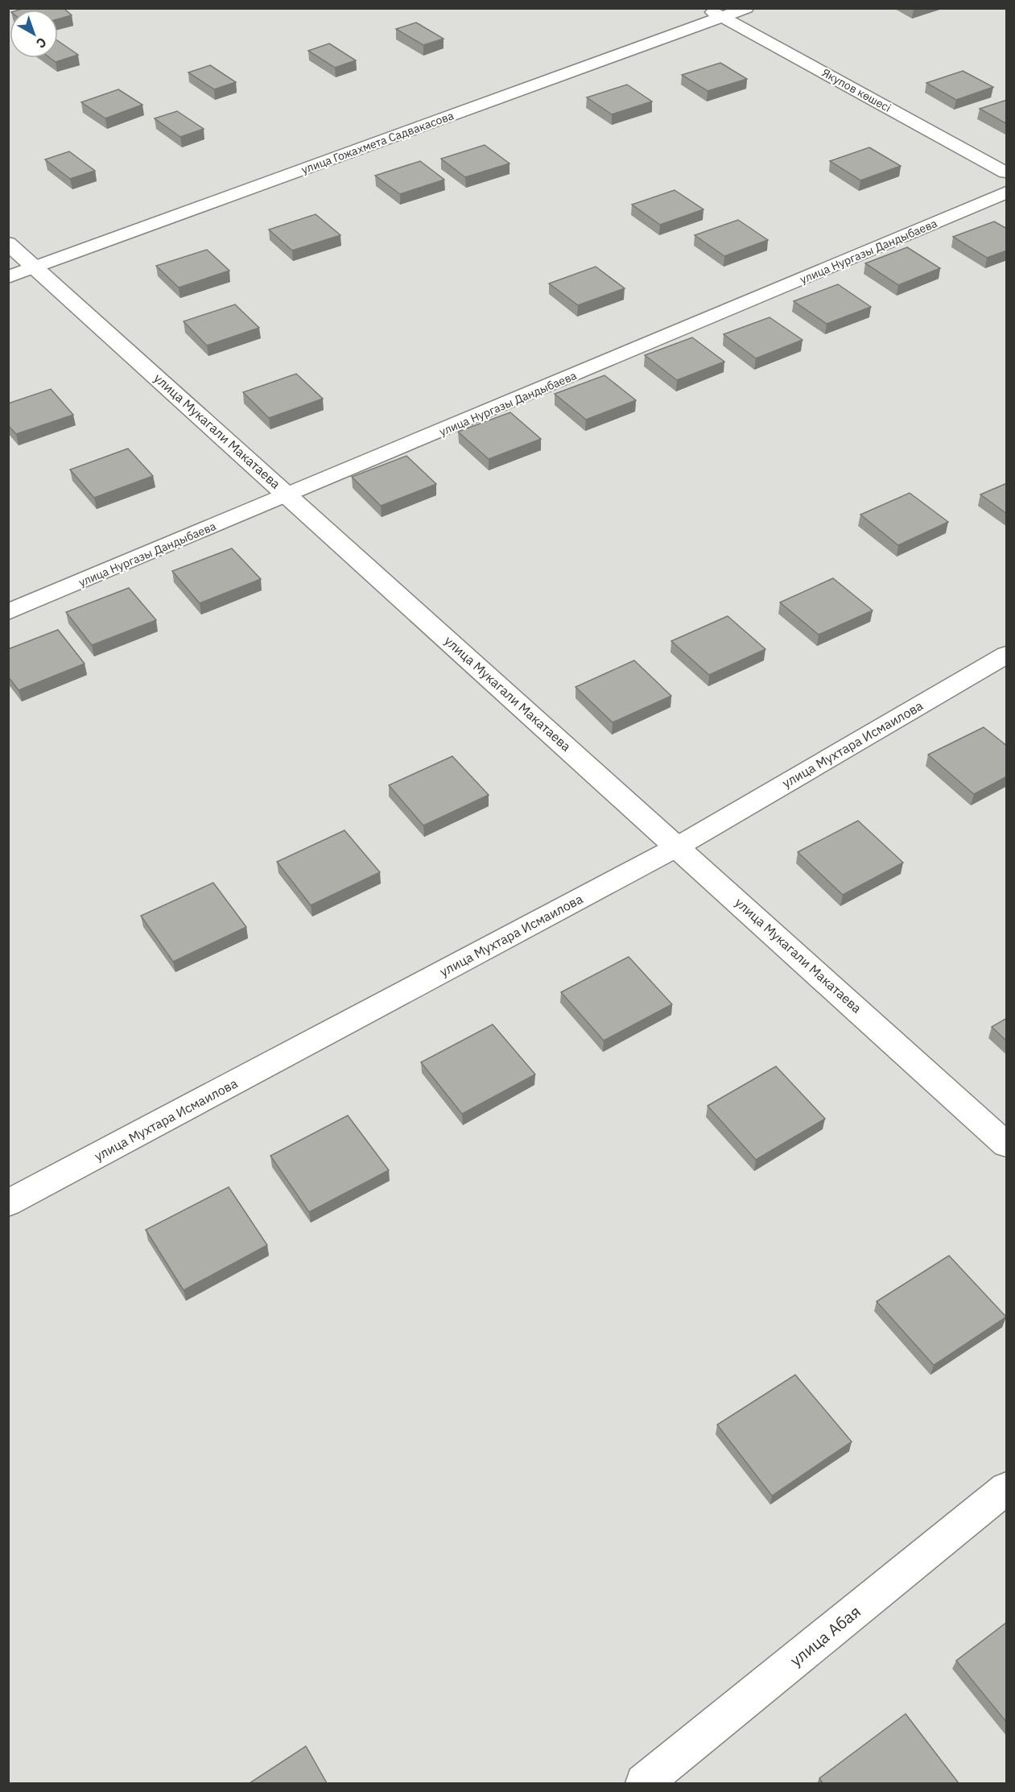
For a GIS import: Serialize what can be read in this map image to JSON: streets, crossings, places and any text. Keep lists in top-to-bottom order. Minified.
{"streets":{"street":["Якупов көшесі","улица Гожахмета Садвакасова","улица Нургазы Дандыбаева","улица Мукагали Макатаева","улица Мухтара Исмаилова","улица Абая"]},"crossings":[["Якупов көшесі","улица Гожахмета Садвакасова"],["улица Гожахмета Садвакасова","улица Мукагали Макатаева"],["улица Нургазы Дандыбаева","улица Мукагали Макатаева"],["улица Мукагали Макатаева","улица Мухтара Исмаилова"]],"north":"bottom right"}
